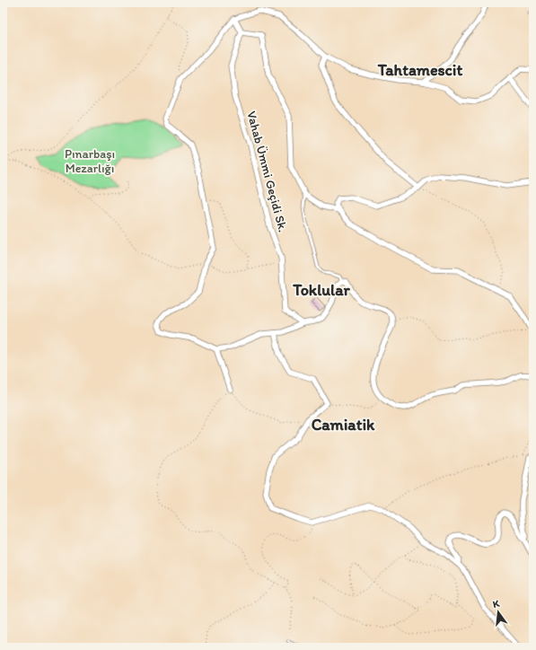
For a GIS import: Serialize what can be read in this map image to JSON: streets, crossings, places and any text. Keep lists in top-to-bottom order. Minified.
{"streets":{"street":["Vahab Ümmi Geçidi Sk."]},"districts":["Tahtamescit","Toklular","Camiatik"],"parks":["Pınarbaşı Mezarlığı"],"north":"top"}
